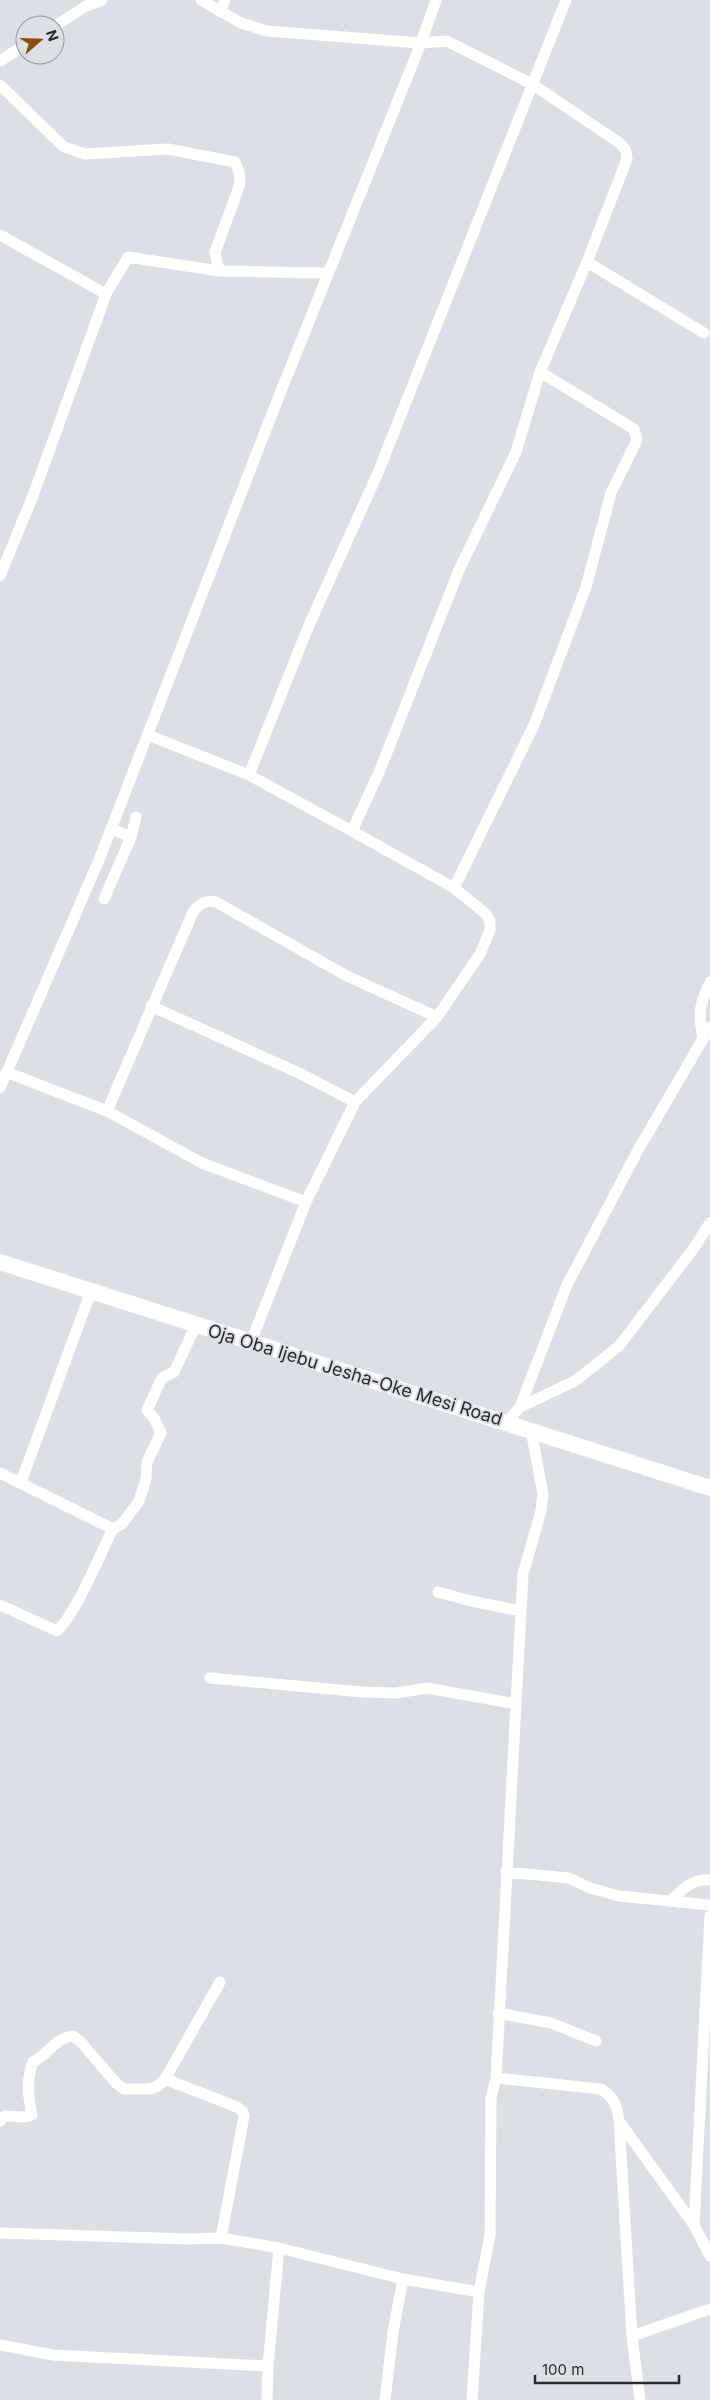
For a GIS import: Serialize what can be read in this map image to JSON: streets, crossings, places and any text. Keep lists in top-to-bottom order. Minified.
{"streets":{"main road":["Oja Oba Ijebu Jesha-Oke Mesi Road"]},"scale_bar":"100 m","north":"right"}
